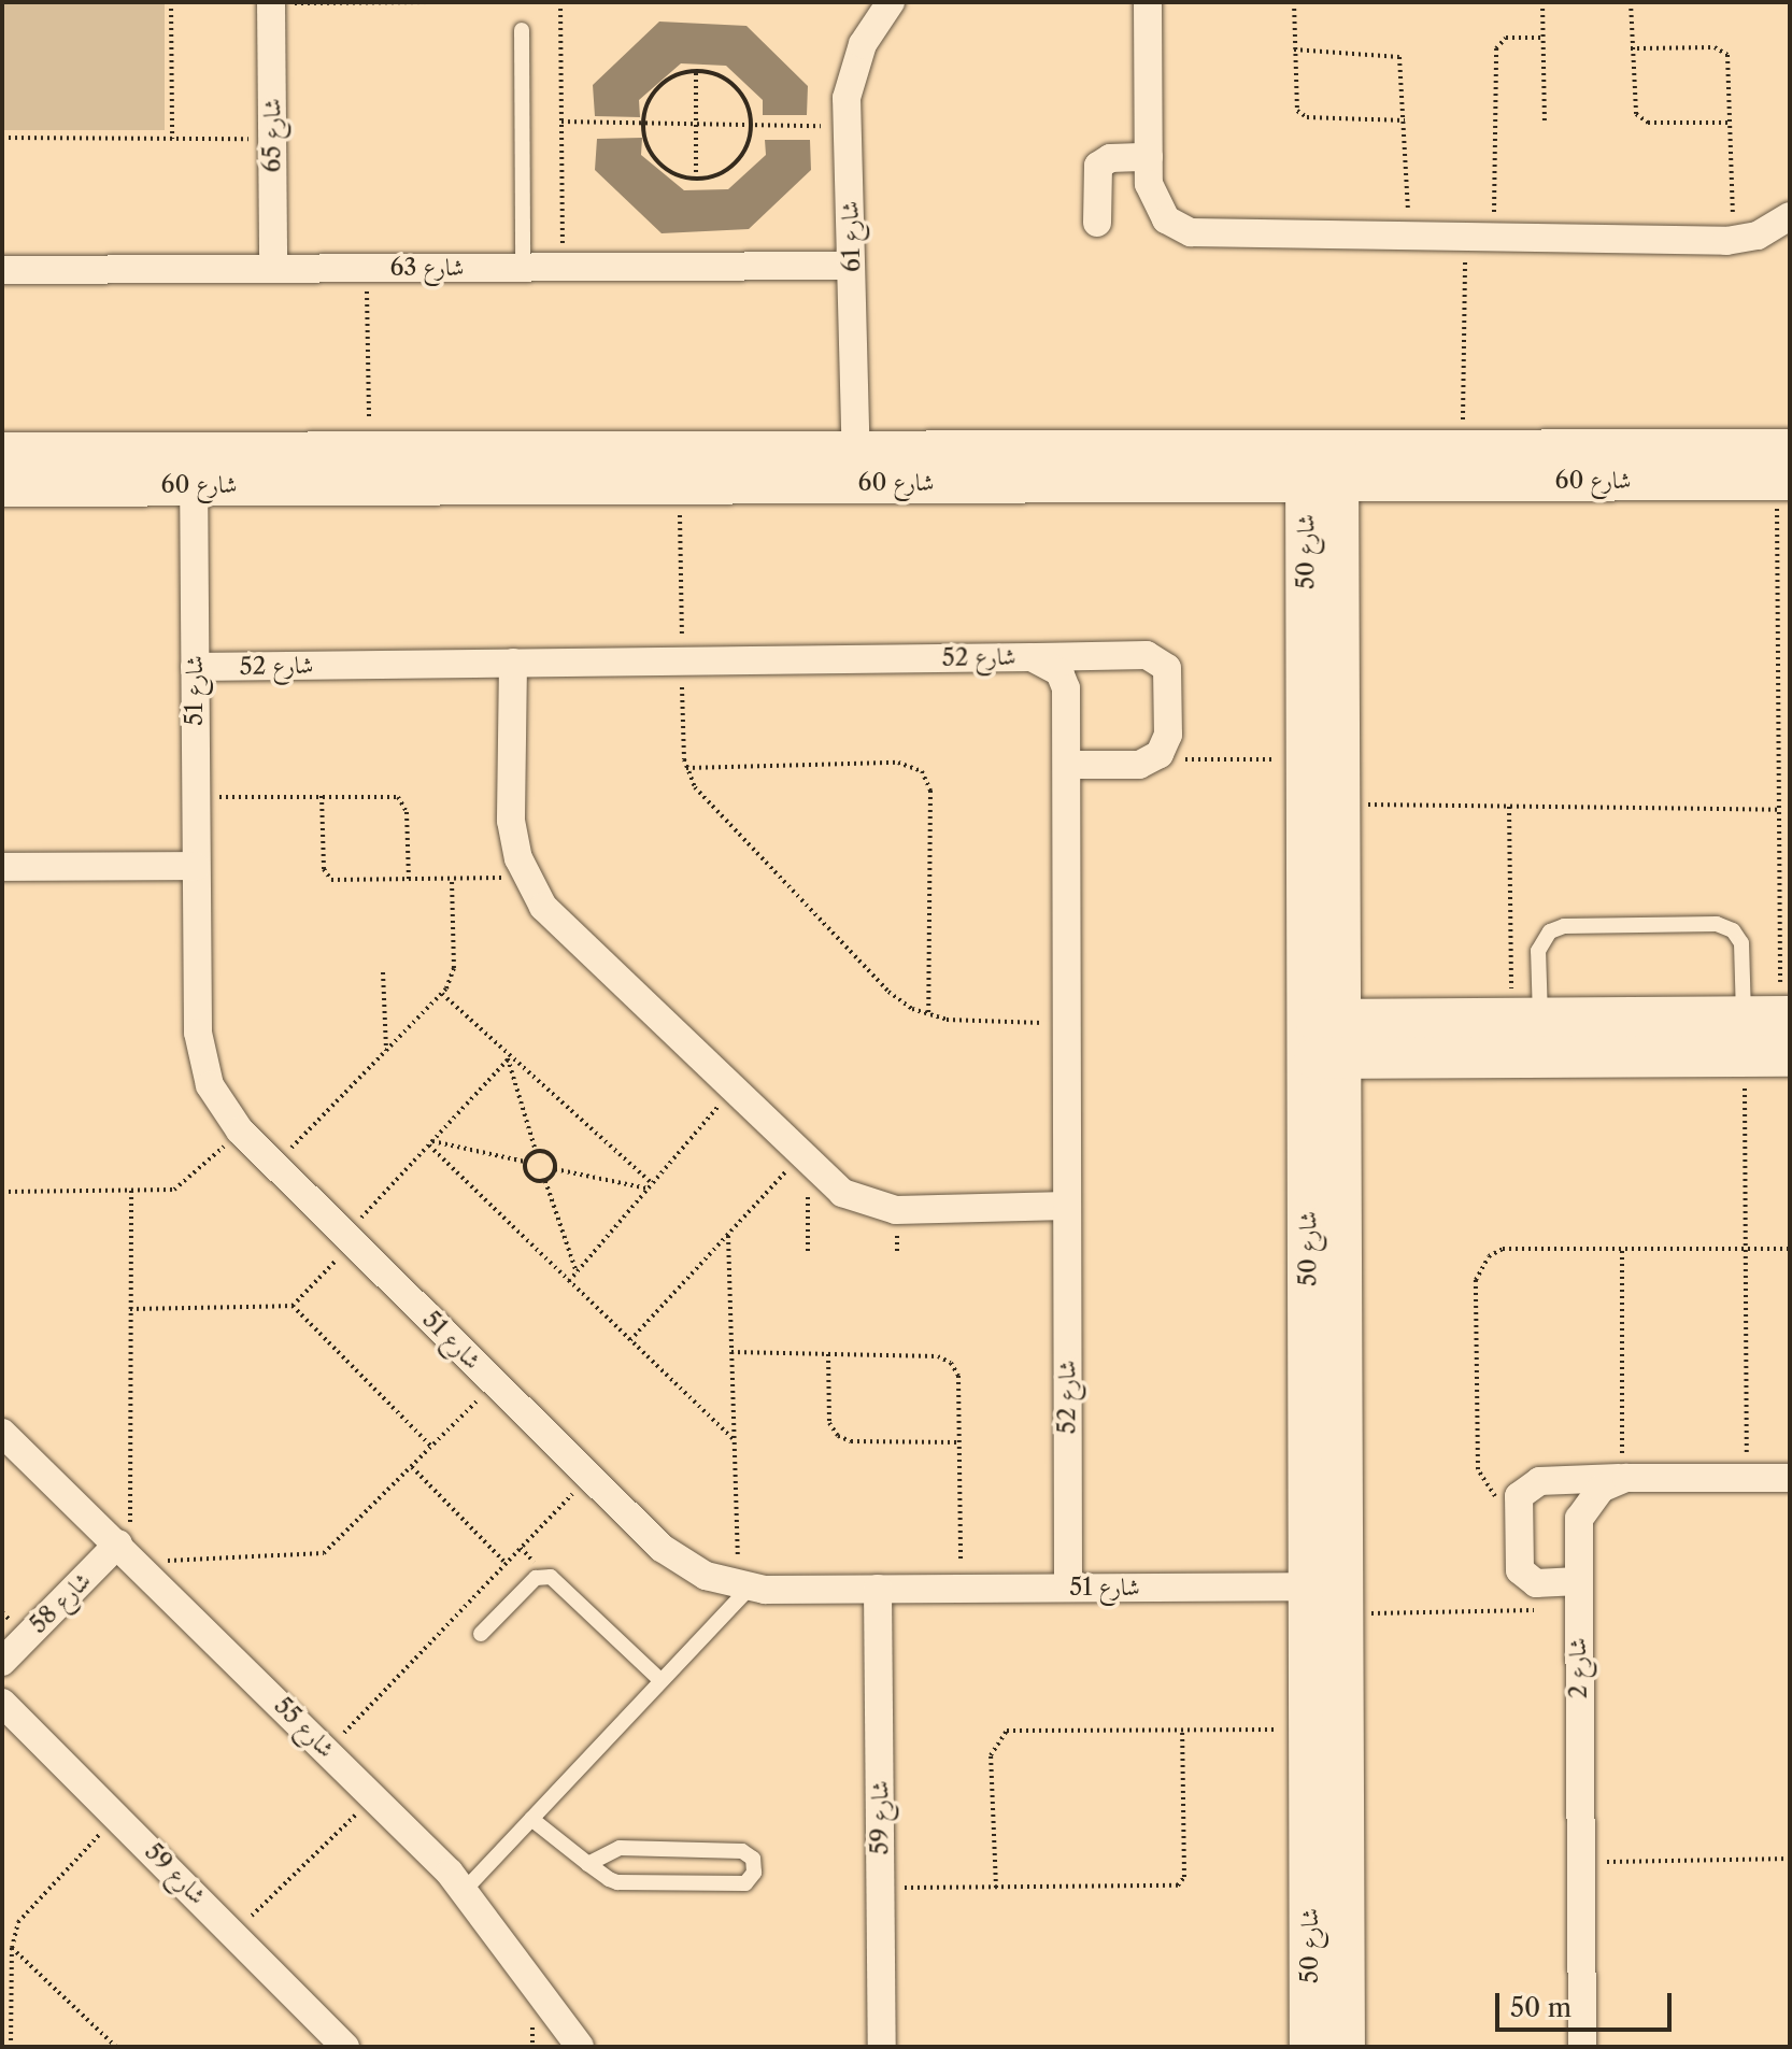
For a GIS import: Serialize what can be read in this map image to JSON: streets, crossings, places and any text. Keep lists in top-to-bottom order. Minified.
{"streets":{"street":["شارع 65","شارع 61","شارع 63","شارع 60","شارع 50","شارع 52","شارع 51","شارع 58","شارع 2","شارع 55","شارع 59"]},"crossings":[["شارع 65","شارع 63"],["شارع 61","شارع 63"],["شارع 61","شارع 60"],["شارع 60","شارع 50"],["شارع 60","شارع 51"],["شارع 50","شارع 51"],["شارع 52","شارع 51"],["شارع 51","شارع 59"],["شارع 58","شارع 55"]],"scale_bar":"50 m"}
